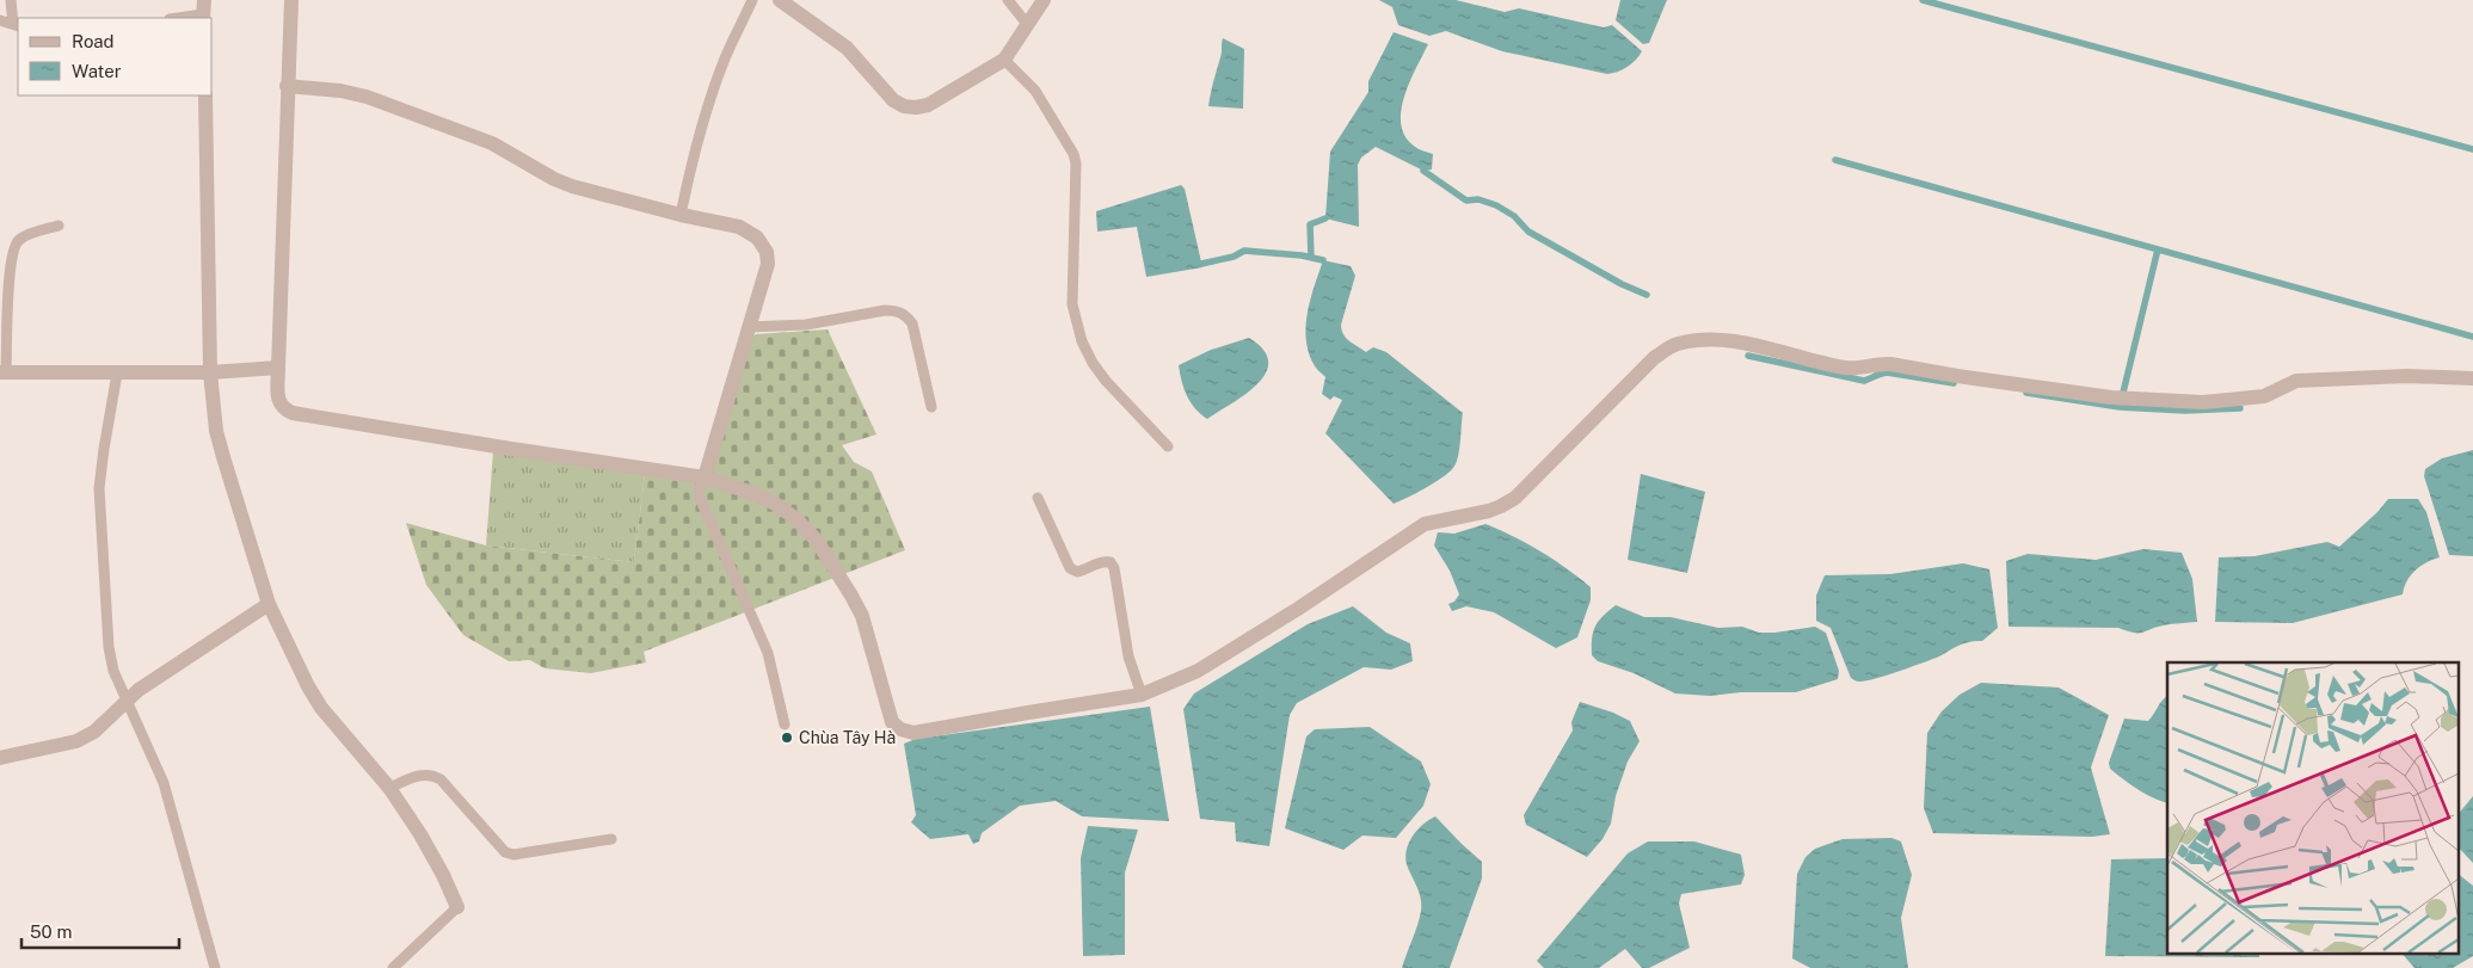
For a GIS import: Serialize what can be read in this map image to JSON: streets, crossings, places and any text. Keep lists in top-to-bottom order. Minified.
{"places":["Chùa Tây Hà"],"legend":["Road","Water"],"scale_bar":"50 m"}
